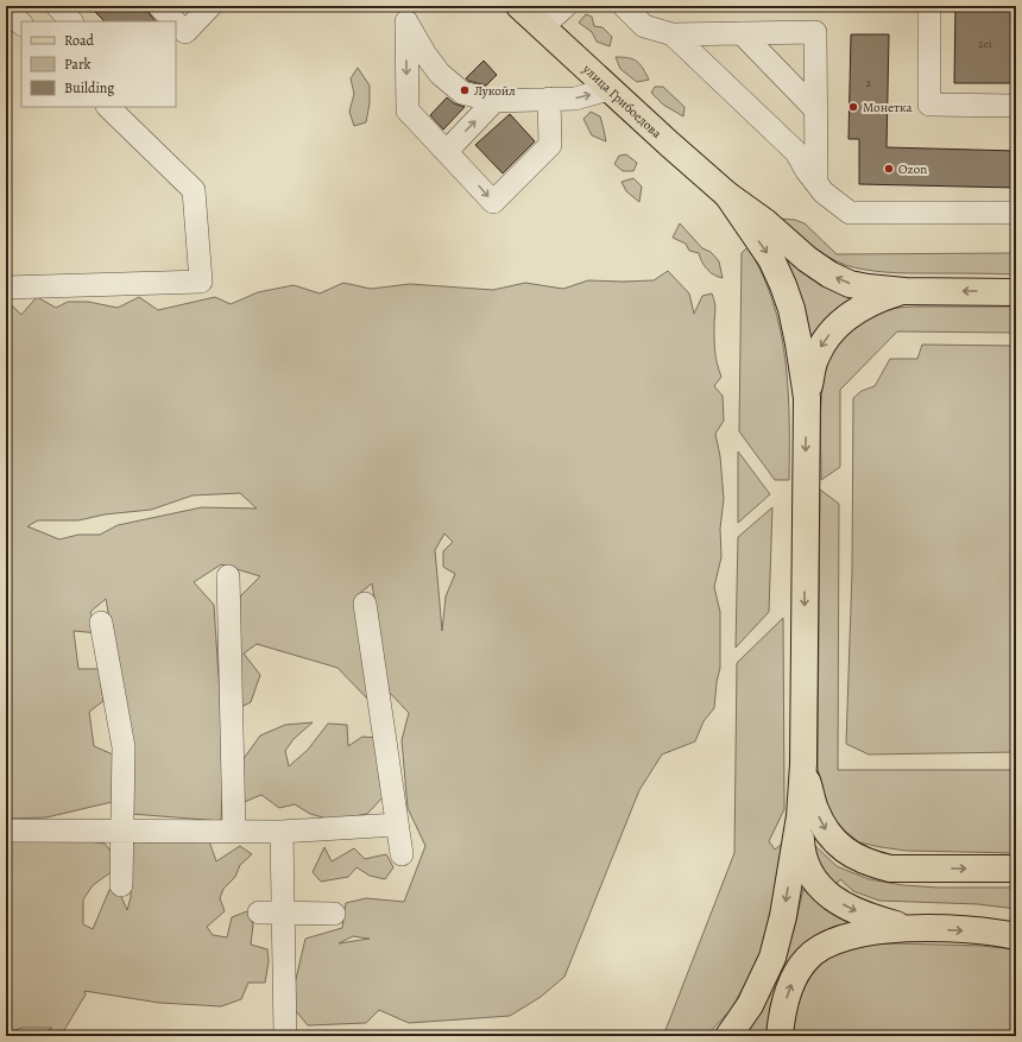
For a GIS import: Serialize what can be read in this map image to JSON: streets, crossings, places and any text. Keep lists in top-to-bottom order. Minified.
{"streets":{"main road":["улица Грибоедова"]},"places":["Лукойл","Монетка","Ozon"],"house_numbers":["2с1","2"],"legend":["Road","Park","Building"]}
